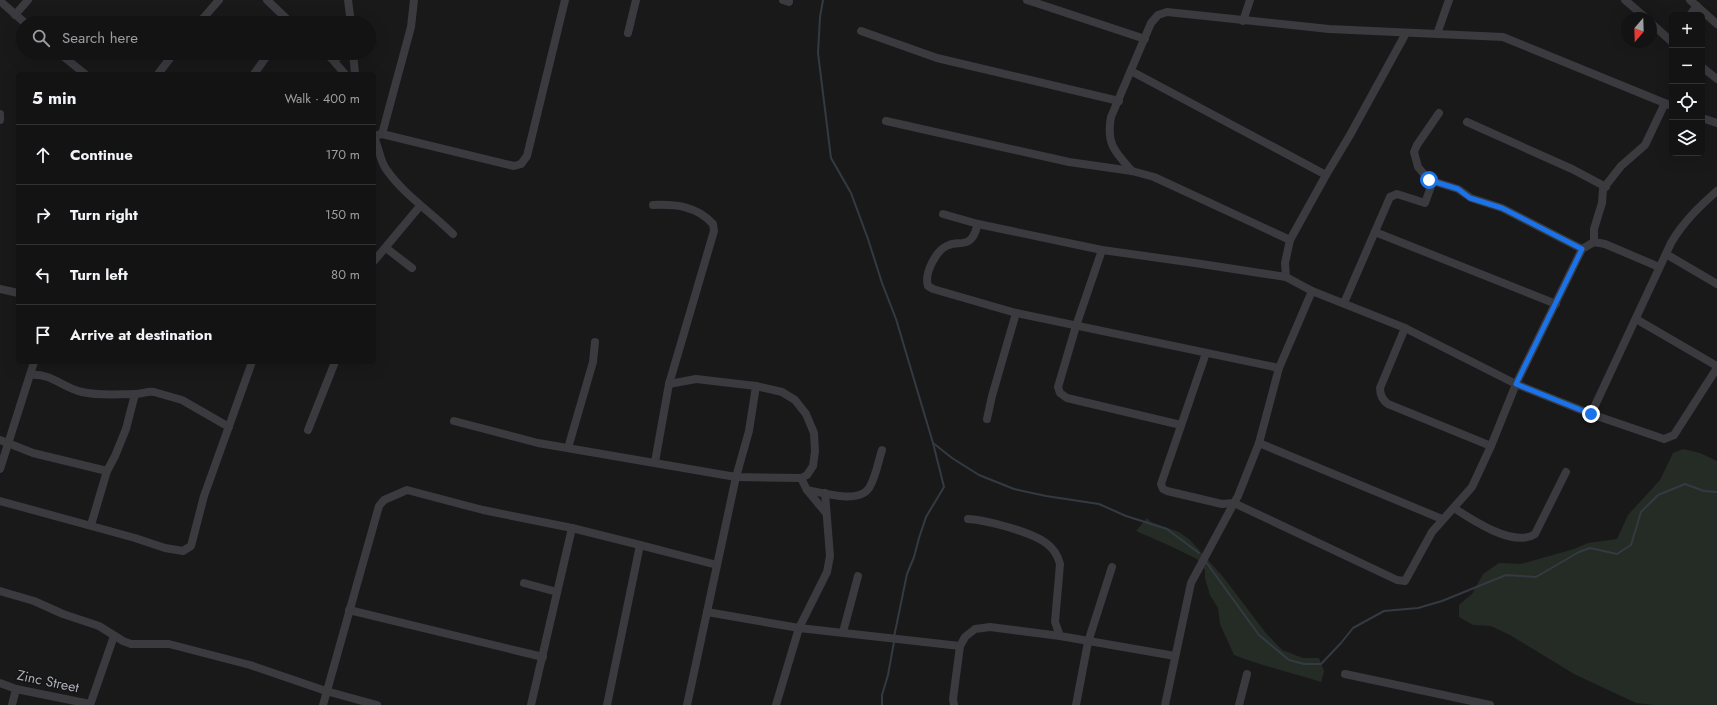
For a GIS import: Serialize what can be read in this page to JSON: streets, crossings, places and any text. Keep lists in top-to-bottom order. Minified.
{"streets":{"street":["Zinc Street"]},"north":"bottom","page":{"map_buttons":["+","−"],"search":"Search here","heading":["5 min","Walk · 400 m"],"list":[["Continue","170 m"],["Turn right","150 m"],["Turn left","80 m"],"Arrive at destination"]}}
